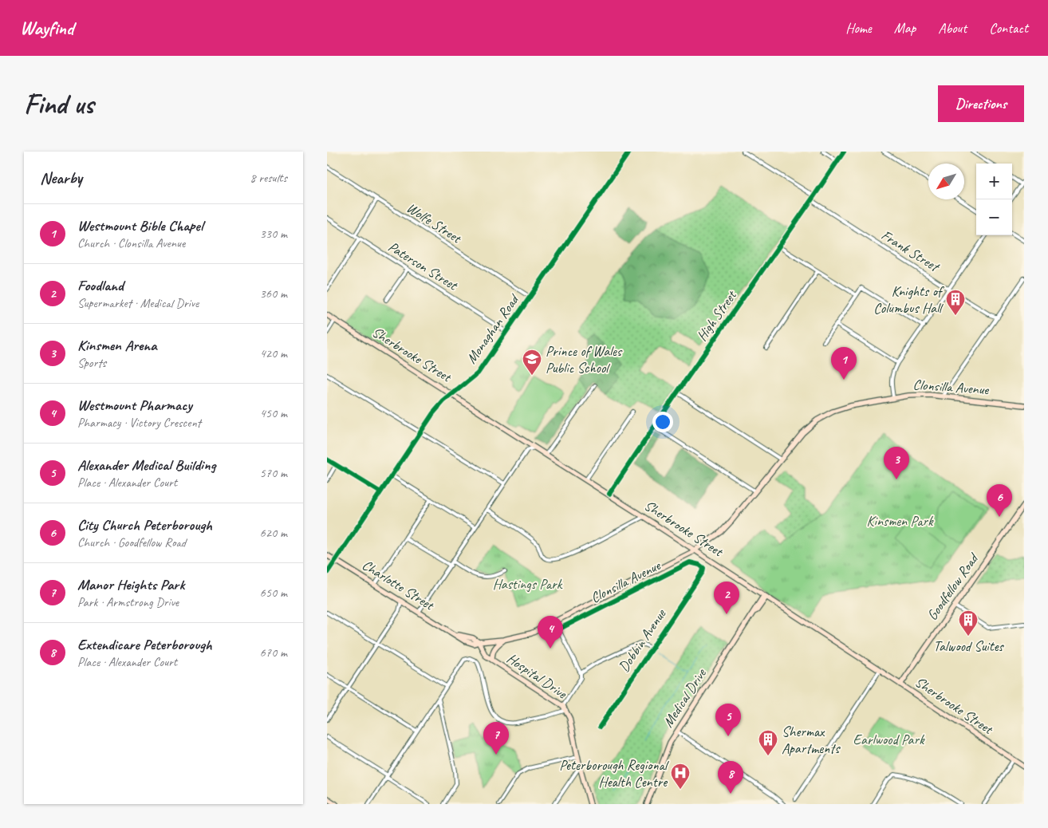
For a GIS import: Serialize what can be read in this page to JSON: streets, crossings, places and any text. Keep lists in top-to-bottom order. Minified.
{"streets":{"main road":["Monaghan Road","Sherbrooke Street","Clonsilla Avenue","Charlotte Street","Goodfellow Road","Hospital Drive","Medical Drive"],"street":["Wolfe Street","Frank Street","Paterson Street","High Street","Dobbin Avenue"]},"crossings":[["Wolfe Street","Monaghan Road"],["Frank Street","High Street"],["Paterson Street","Monaghan Road"],["High Street","Sherbrooke Street"],["Monaghan Road","Sherbrooke Street"],["Monaghan Road","Charlotte Street"],["Sherbrooke Street","Clonsilla Avenue"],["Sherbrooke Street","Goodfellow Road"],["Sherbrooke Street","Medical Drive"],["Clonsilla Avenue","Charlotte Street"],["Clonsilla Avenue","Dobbin Avenue"],["Charlotte Street","Hospital Drive"]],"parks":["Kinsmen Park","Hastings Park","Earlwood Park"],"places":{"building":["Knights of Columbus Hall","Talwood Suites","Shermax Apartments"],"school or university":["Prince of Wales Public School"],"hospital":["Peterborough Regional Health Centre"]},"north":"bottom left","page":{"header":"Wayfind","nav":["Home","Map","About","Contact"],"buttons":"Directions","title":"Find us","heading":["Nearby","8 results"],"map_buttons":["+","−"],"list":[{"mark":"1","name":"Westmount Bible Chapel","note":"Church · Clonsilla Avenue","value":"330 m"},{"mark":"2","name":"Foodland","note":"Supermarket · Medical Drive","value":"360 m"},{"mark":"3","name":"Kinsmen Arena","note":"Sports","value":"420 m"},{"mark":"4","name":"Westmount Pharmacy","note":"Pharmacy · Victory Crescent","value":"450 m"},{"mark":"5","name":"Alexander Medical Building","note":"Place · Alexander Court","value":"570 m"},{"mark":"6","name":"City Church Peterborough","note":"Church · Goodfellow Road","value":"620 m"},{"mark":"7","name":"Manor Heights Park","note":"Park · Armstrong Drive","value":"650 m"},{"mark":"8","name":"Extendicare Peterborough","note":"Place · Alexander Court","value":"670 m"}],"pins":["1","3","6","2","4","5","7","8"]}}
